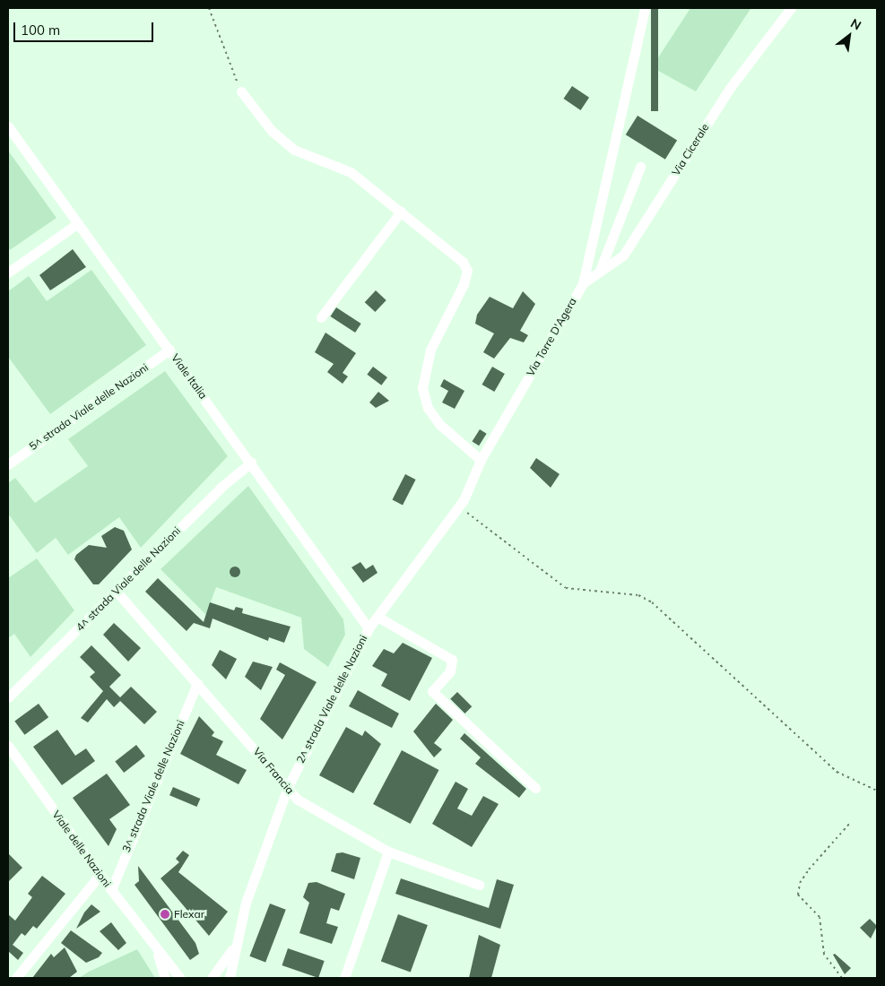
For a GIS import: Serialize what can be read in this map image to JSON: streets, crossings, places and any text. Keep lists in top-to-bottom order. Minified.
{"streets":{"street":["Via Cicerale","Via Torre D'Agera","Viale Italia","5^ strada Viale delle Nazioni","4^ strada Viale delle Nazioni","2^ strada Viale delle Nazioni","Via Francia","3^ strada Viale delle Nazioni","Viale delle Nazioni"]},"crossings":[["Via Cicerale","Via Torre D'Agera"],["Via Torre D'Agera","Viale Italia"],["Via Torre D'Agera","2^ strada Viale delle Nazioni"],["Viale Italia","5^ strada Viale delle Nazioni"],["Viale Italia","4^ strada Viale delle Nazioni"],["Viale Italia","2^ strada Viale delle Nazioni"],["4^ strada Viale delle Nazioni","Via Francia"],["2^ strada Viale delle Nazioni","Via Francia"],["Via Francia","3^ strada Viale delle Nazioni"],["3^ strada Viale delle Nazioni","Viale delle Nazioni"]],"places":["Flexar"],"scale_bar":"100 m","north":"top right"}
